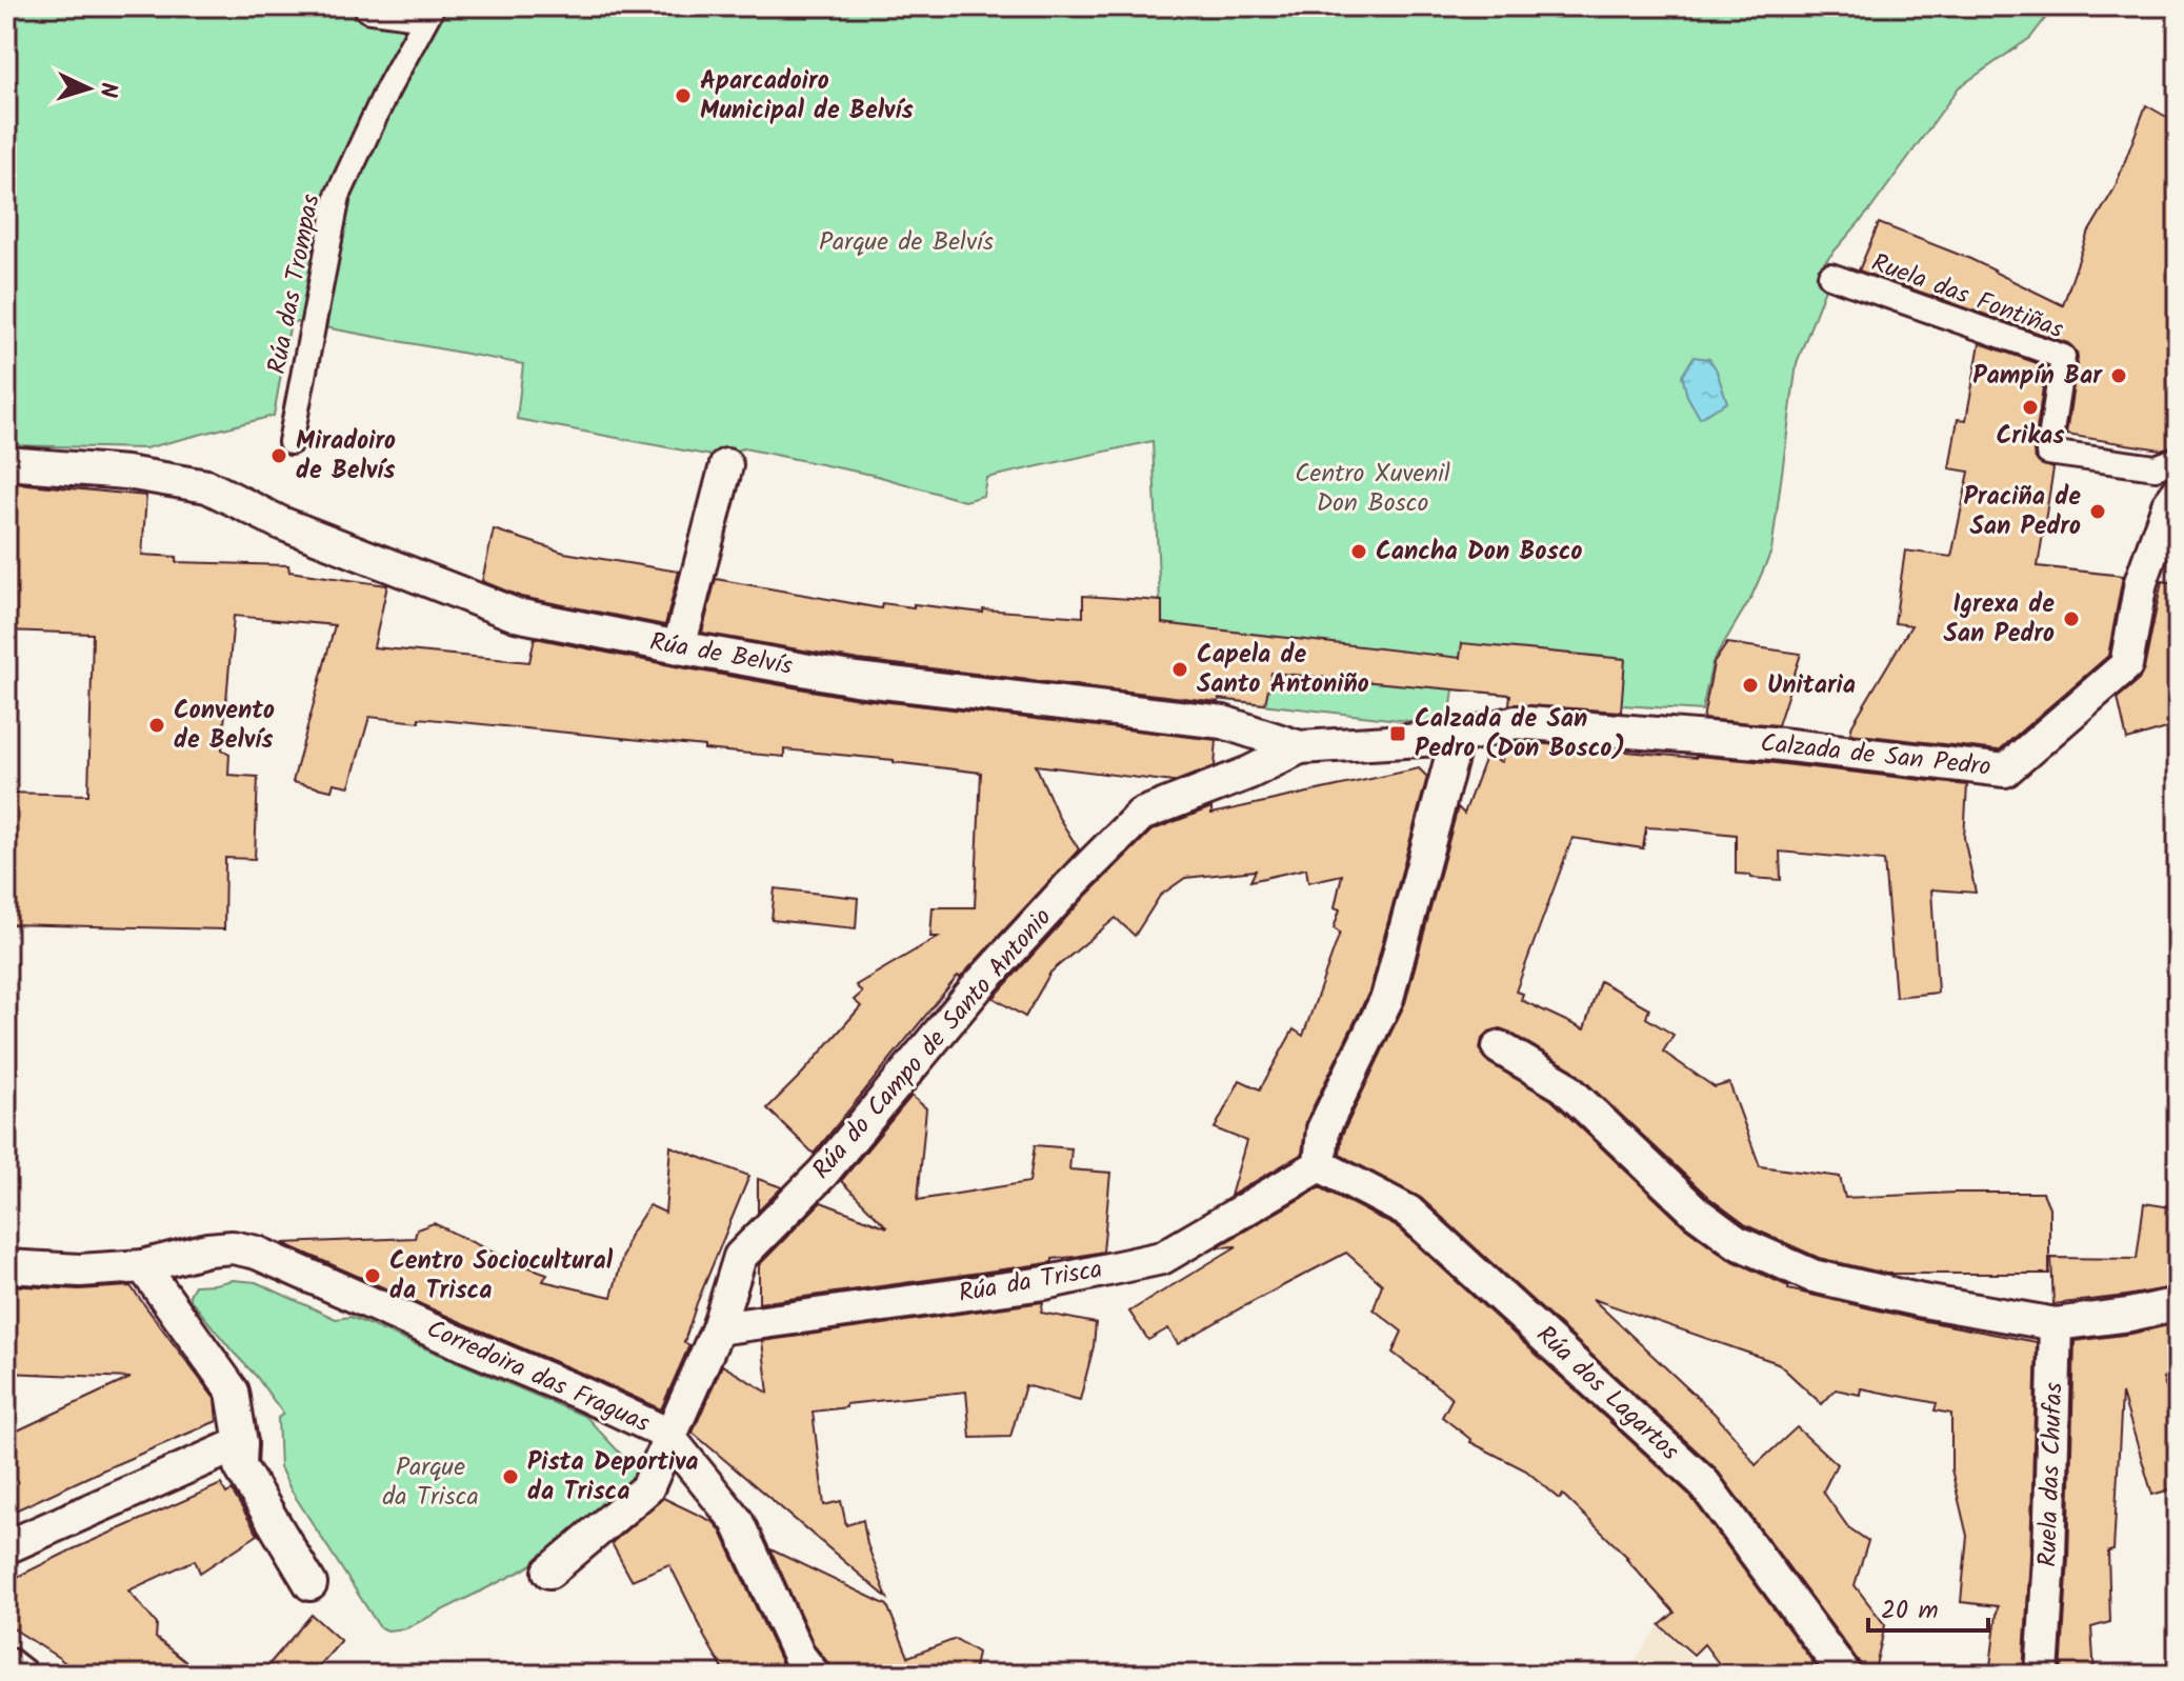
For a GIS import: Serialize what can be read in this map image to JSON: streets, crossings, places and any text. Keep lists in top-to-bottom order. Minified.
{"streets":{"street":["Rúa das Trompas","Ruela das Fontiñas","Rúa de Belvís","Calzada de San Pedro","Rúa do Campo de Santo Antonio","Rúa da Trisca","Corredoira das Fraguas","Rúa dos Lagartos","Ruela das Chufas"]},"crossings":[["Rúa de Belvís","Calzada de San Pedro"],["Rúa de Belvís","Rúa do Campo de Santo Antonio"],["Rúa do Campo de Santo Antonio","Rúa da Trisca"],["Rúa do Campo de Santo Antonio","Corredoira das Fraguas"],["Rúa da Trisca","Rúa dos Lagartos"]],"parks":["Parque de Belvís","Centro Xuvenil Don Bosco","Parque da Trisca"],"places":{"other":["Aparcadoiro Municipal de Belvís","Pampín Bar","Crikas","Miradoiro de Belvís","Praciña de San Pedro","Cancha Don Bosco","Igrexa de San Pedro","Capela de Santo Antoniño","Unitaria","Convento de Belvís","Centro Sociocultural da Trisca","Pista Deportiva da Trisca"],"transit":["Calzada de San Pedro (Don Bosco)"]},"scale_bar":"20 m","north":"right"}
